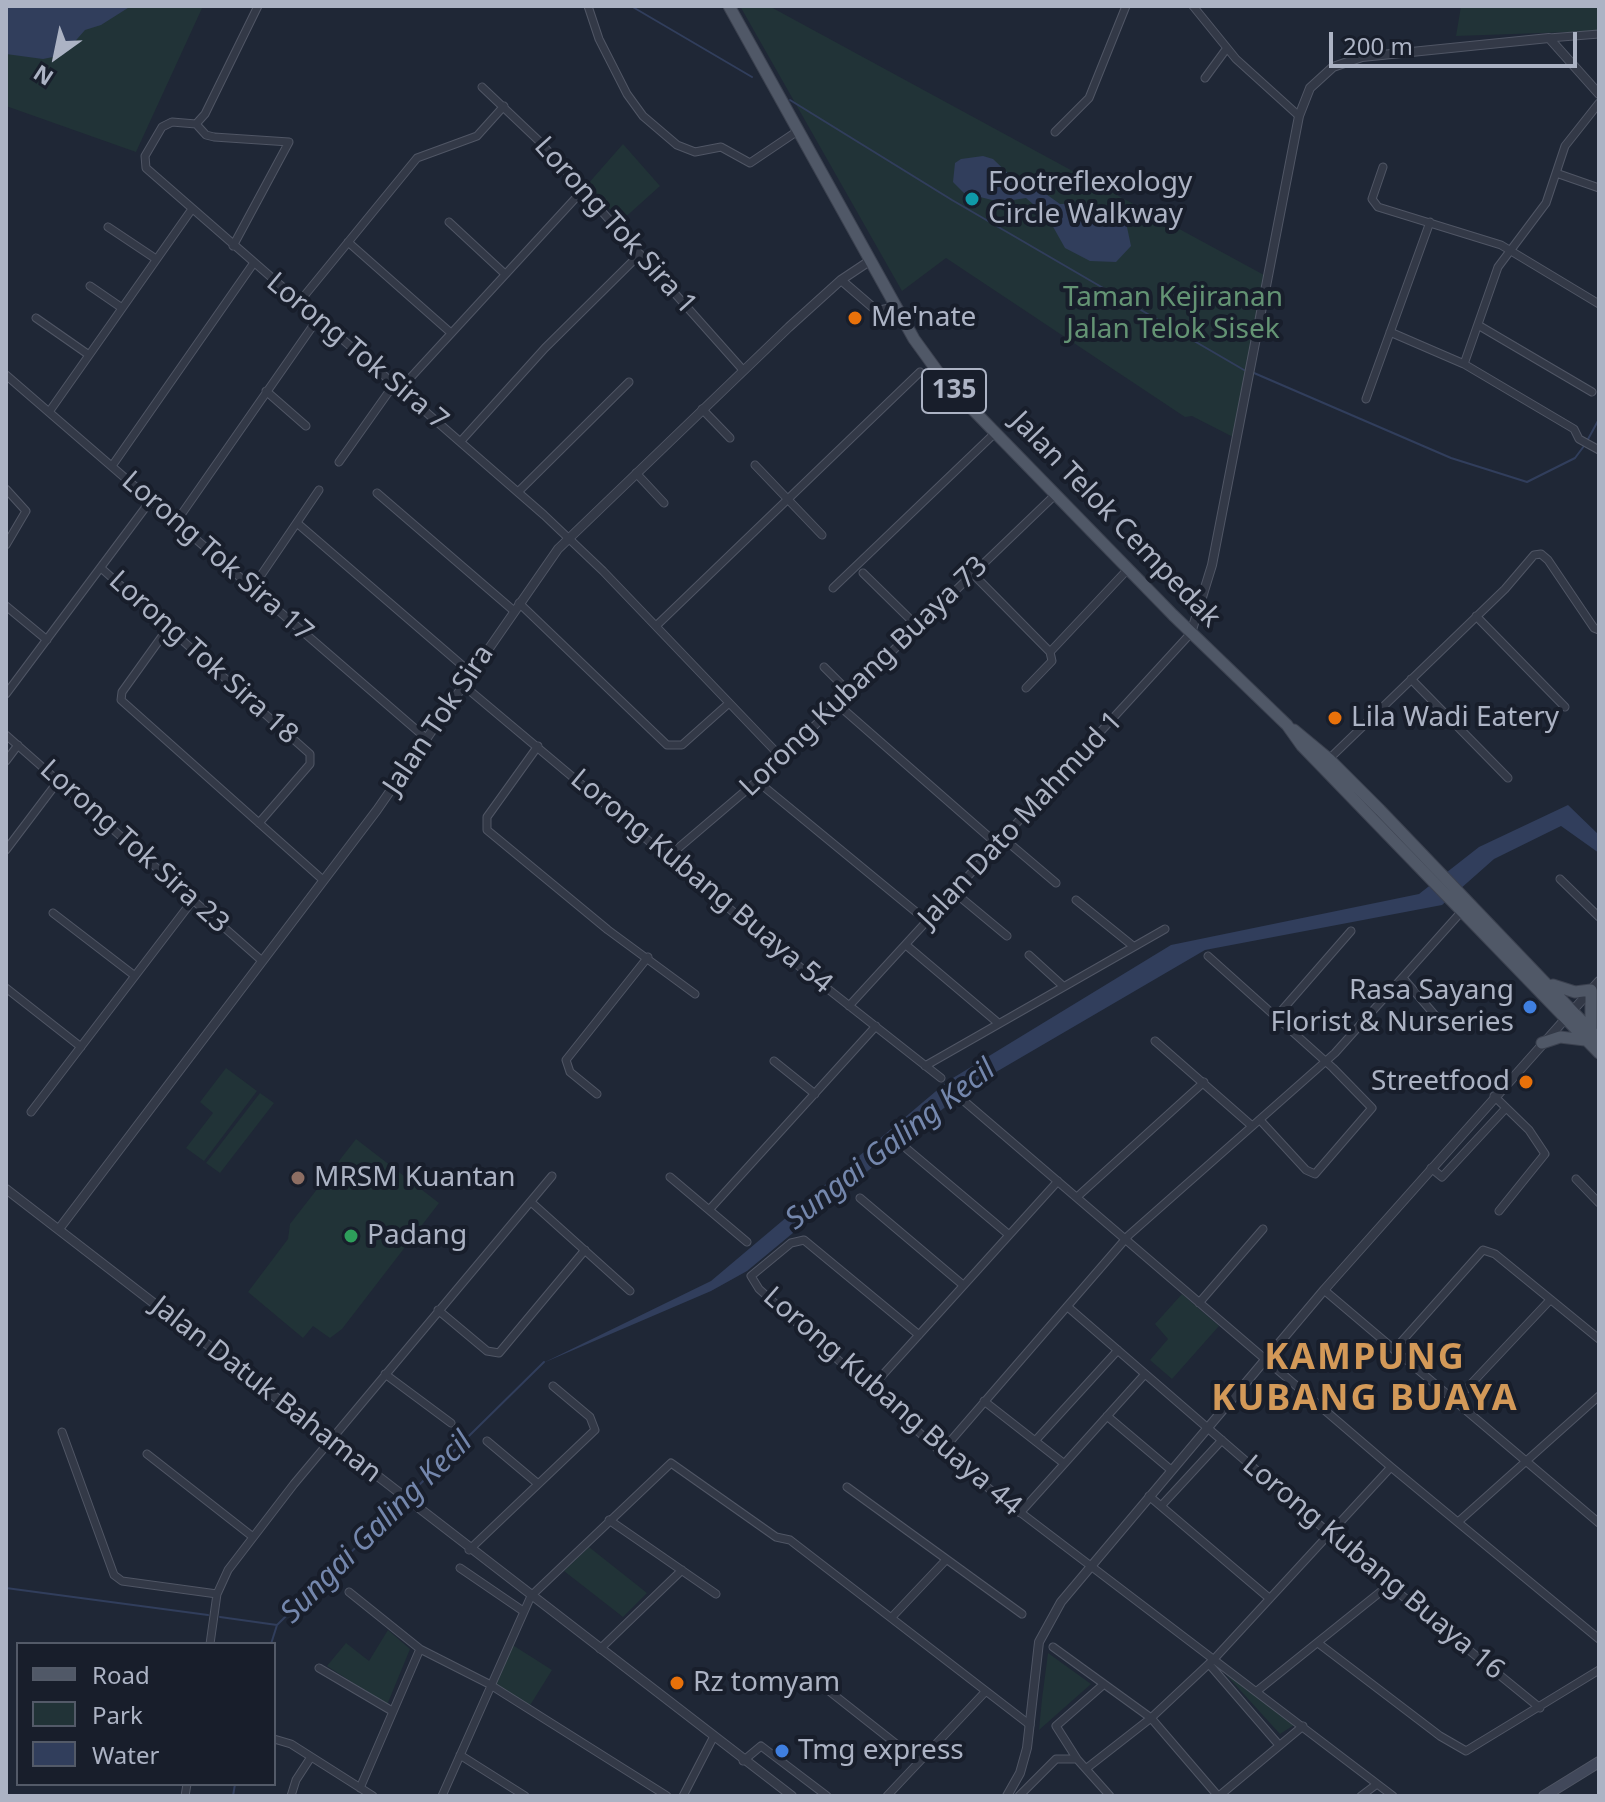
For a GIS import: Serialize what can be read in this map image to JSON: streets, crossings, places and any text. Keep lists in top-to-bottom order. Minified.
{"streets":{"main road":["135","Jalan Telok Cempedak"],"street":["Lorong Tok Sira 1","Lorong Tok Sira 7","Lorong Tok Sira 17","Lorong Tok Sira 18","Lorong Kubang Buaya 73","Jalan Tok Sira","Jalan Dato Mahmud 1","Lorong Tok Sira 23","Lorong Kubang Buaya 54","Jalan Datuk Bahaman","Lorong Kubang Buaya 44","Lorong Kubang Buaya 16"]},"crossings":[["Lorong Tok Sira 1","Jalan Tok Sira"],["Lorong Tok Sira 7","Lorong Kubang Buaya 73"],["Lorong Tok Sira 7","Jalan Tok Sira"],["135","Jalan Telok Cempedak"],["Jalan Telok Cempedak","Lorong Kubang Buaya 73"],["Jalan Telok Cempedak","Jalan Tok Sira"],["Jalan Telok Cempedak","Jalan Dato Mahmud 1"],["Lorong Tok Sira 17","Jalan Tok Sira"],["Lorong Kubang Buaya 73","Lorong Kubang Buaya 54"],["Jalan Tok Sira","Lorong Tok Sira 23"],["Jalan Tok Sira","Lorong Kubang Buaya 54"],["Jalan Tok Sira","Jalan Datuk Bahaman"],["Jalan Dato Mahmud 1","Lorong Kubang Buaya 54"]],"districts":["KAMPUNG KUBANG BUAYA"],"water":["Sungai Galing Kecil"],"parks":["Taman Kejiranan Jalan Telok Sisek"],"places":["Footreflexology Circle Walkway","Me'nate","Lila Wadi Eatery","Rasa Sayang Florist & Nurseries","Streetfood","MRSM Kuantan","Padang","Rz tomyam","Tmg express"],"legend":["Road","Park","Water"],"scale_bar":"200 m","north":"bottom left"}
